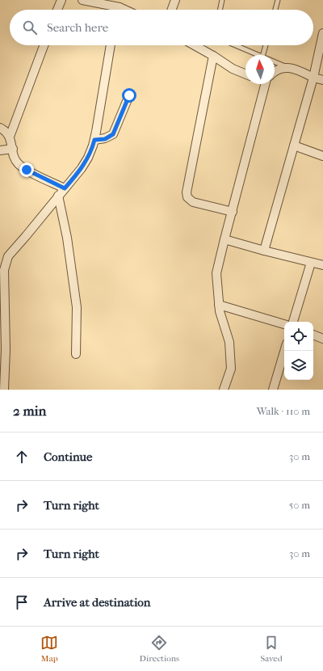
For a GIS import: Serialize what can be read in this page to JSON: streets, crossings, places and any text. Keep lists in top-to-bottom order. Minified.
{"north":"top","page":{"search":"Search here","heading":["2 min","Walk · 110 m"],"list":[["Continue","30 m"],["Turn right","50 m"],["Turn right","30 m"],"Arrive at destination"],"nav":["Map","Directions","Saved"]}}
